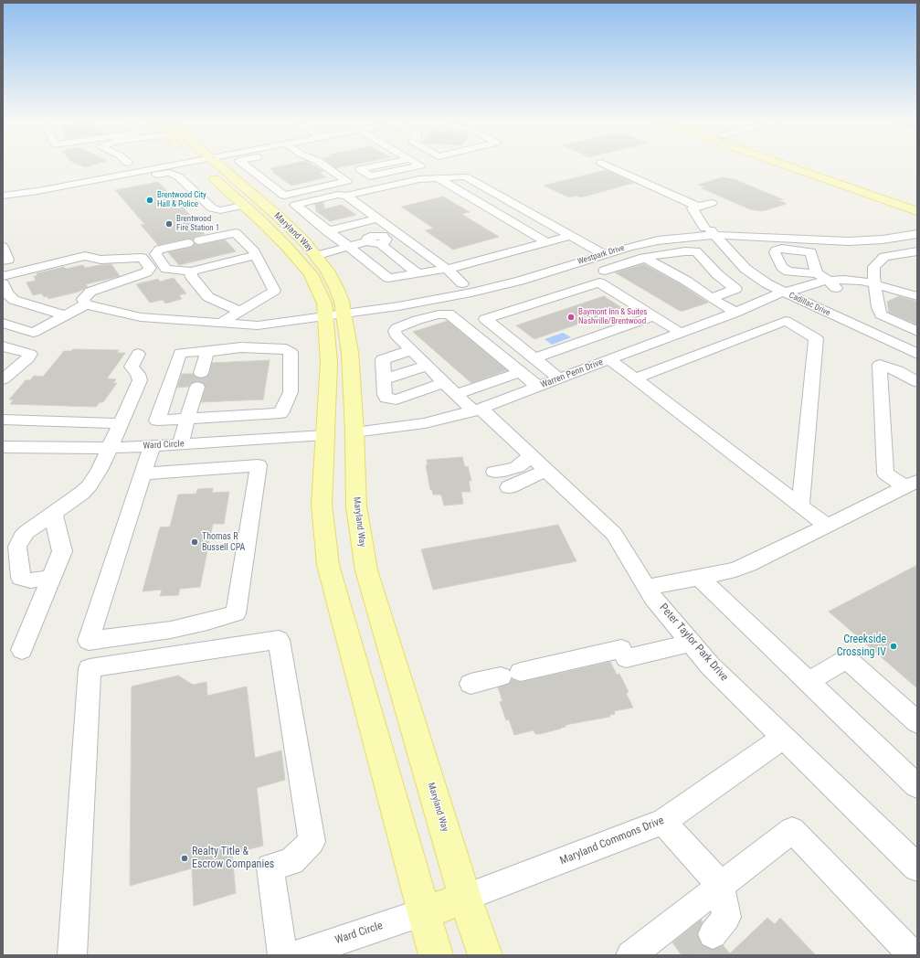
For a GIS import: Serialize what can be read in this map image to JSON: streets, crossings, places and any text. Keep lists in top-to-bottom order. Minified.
{"streets":{"main road":["Maryland Way"],"street":["Westpark Drive","Cadillac Drive","Warren Penn Drive","Ward Circle","Peter Taylor Park Drive","Maryland Commons Drive"]},"crossings":[["Maryland Way","Westpark Drive"],["Maryland Way","Warren Penn Drive"],["Maryland Way","Ward Circle"],["Maryland Way","Maryland Commons Drive"],["Westpark Drive","Cadillac Drive"],["Cadillac Drive","Warren Penn Drive"],["Warren Penn Drive","Peter Taylor Park Drive"],["Peter Taylor Park Drive","Maryland Commons Drive"]],"places":["Brentwood City Hall & Police","Brentwood Fire Station 1","Baymont Inn & Suites Nashville/Brentwood","Thomas R Bussell CPA","Creekside Crossing IV","Realty Title & Escrow Companies"]}
